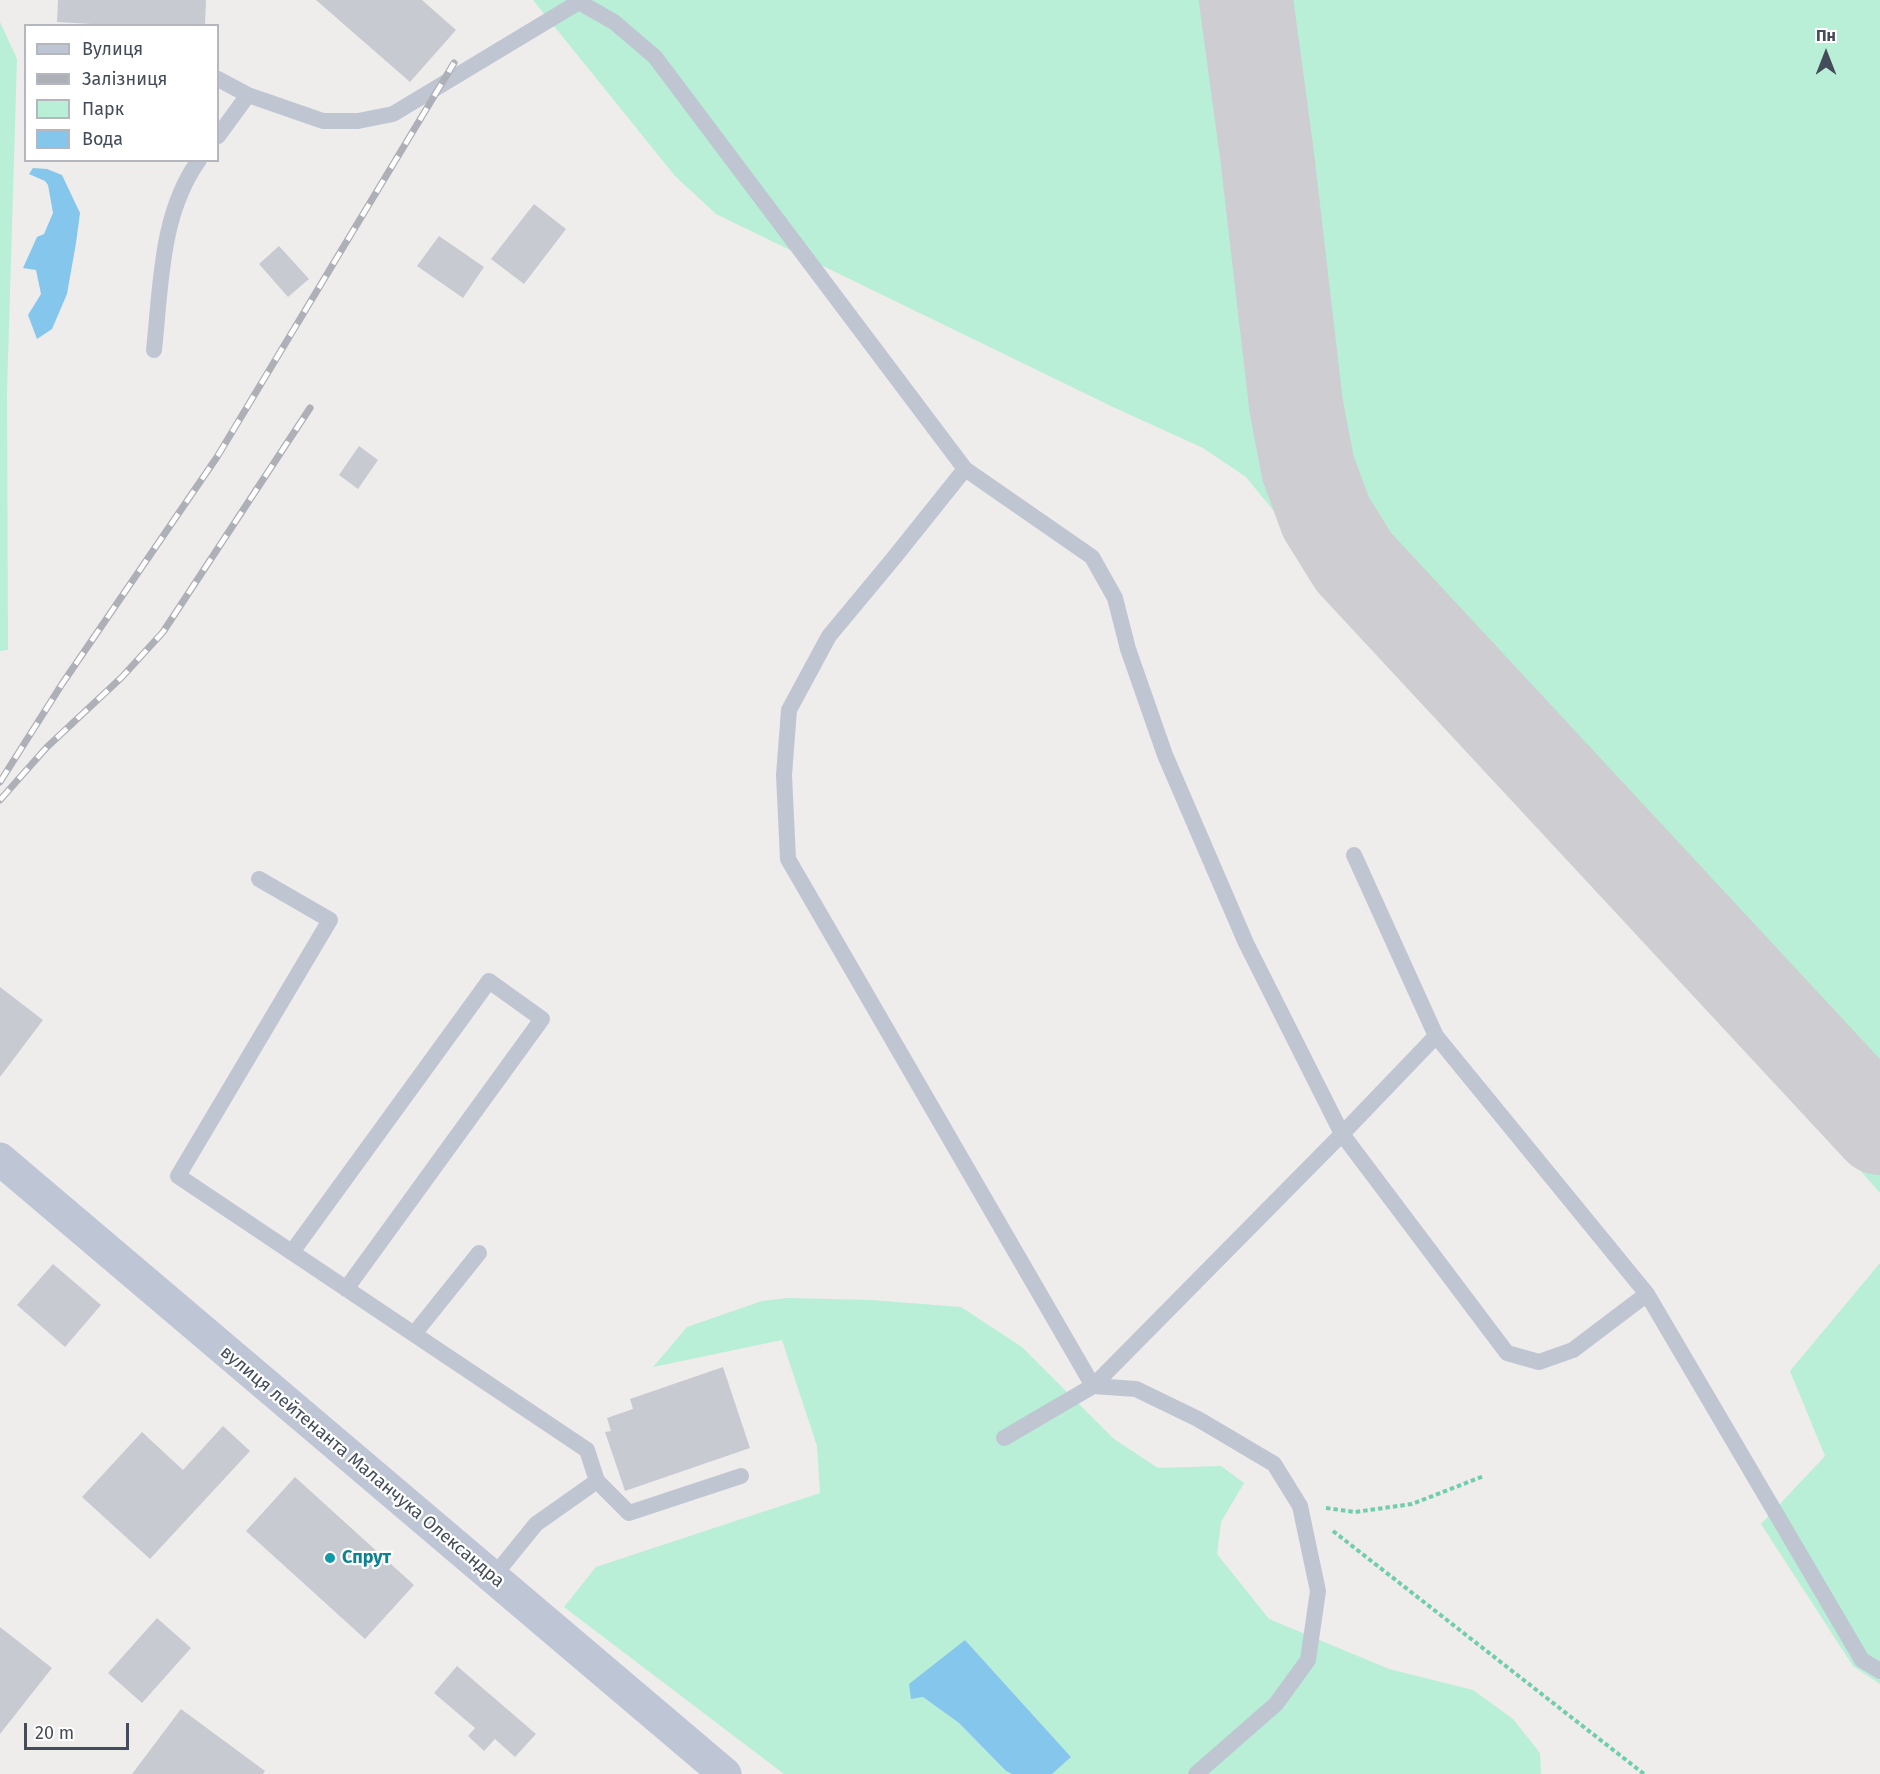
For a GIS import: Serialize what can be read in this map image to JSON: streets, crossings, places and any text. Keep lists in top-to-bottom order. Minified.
{"streets":{"street":["вулиця лейтенанта Маланчука Олександра"]},"places":["Спрут"],"legend":["Вулиця","Залізниця","Парк","Вода"],"scale_bar":"20 m","north":"top"}
